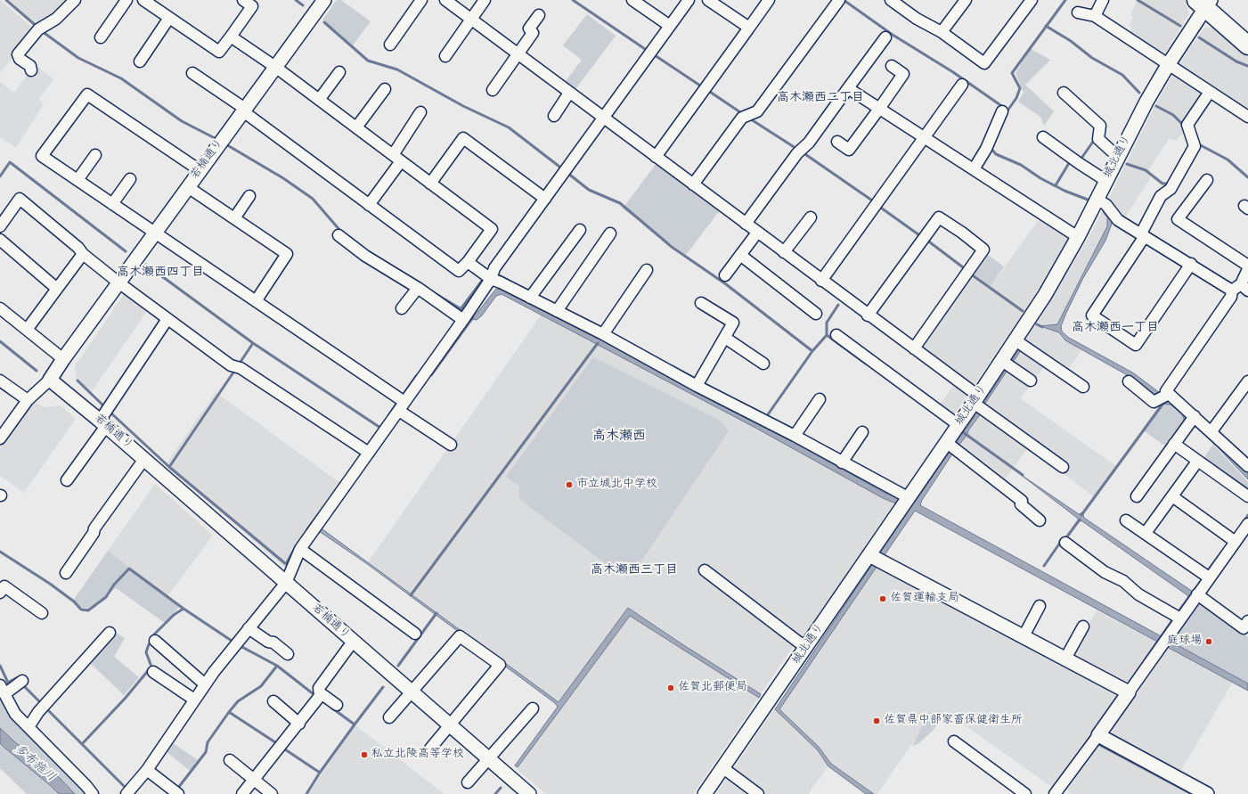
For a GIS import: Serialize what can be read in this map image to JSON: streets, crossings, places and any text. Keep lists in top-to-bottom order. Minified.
{"streets":{"street":["城北通り","若楠通り"]},"districts":["高木瀬西二丁目","高木瀬西四丁目","高木瀬西一丁目","高木瀬西","高木瀬西三丁目"],"water":["多布施川"],"places":["市立城北中学校","佐賀運輸支局","庭球場","佐賀北郵便局","佐賀県中部家畜保健衛生所","私立北陵高等学校"]}
